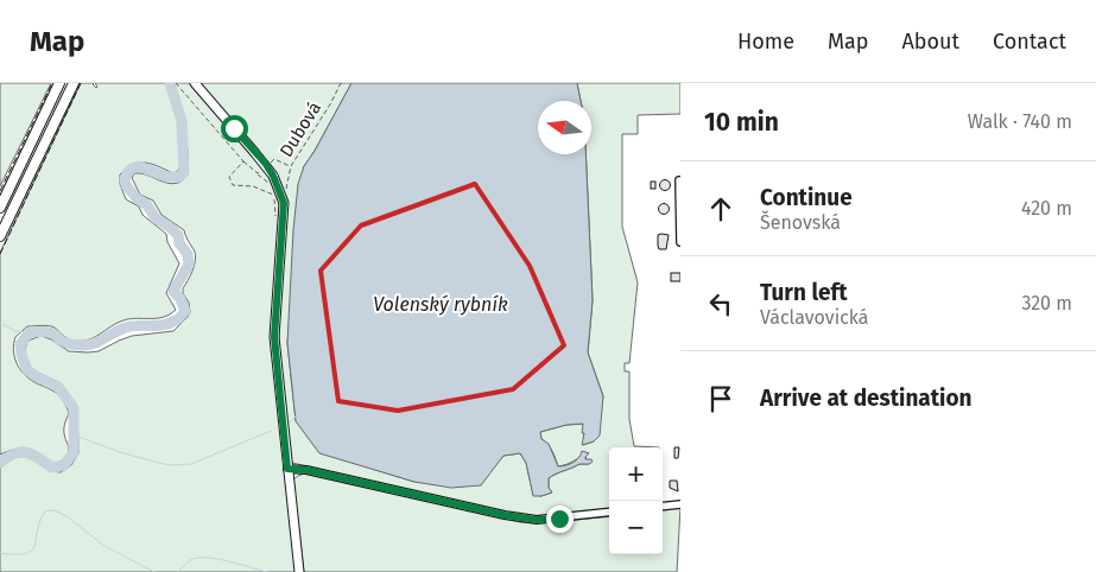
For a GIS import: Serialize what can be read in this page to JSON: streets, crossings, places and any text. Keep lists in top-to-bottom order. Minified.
{"streets":{"path":["Dubová"]},"water":["Volenský rybník"],"north":"left","page":{"header":"Map","nav":["Home","Map","About","Contact"],"heading":["10 min","Walk · 740 m"],"list":[["Continue","Šenovská","420 m"],["Turn left","Václavovická","320 m"],"Arrive at destination"],"map_buttons":["+","−"]}}
